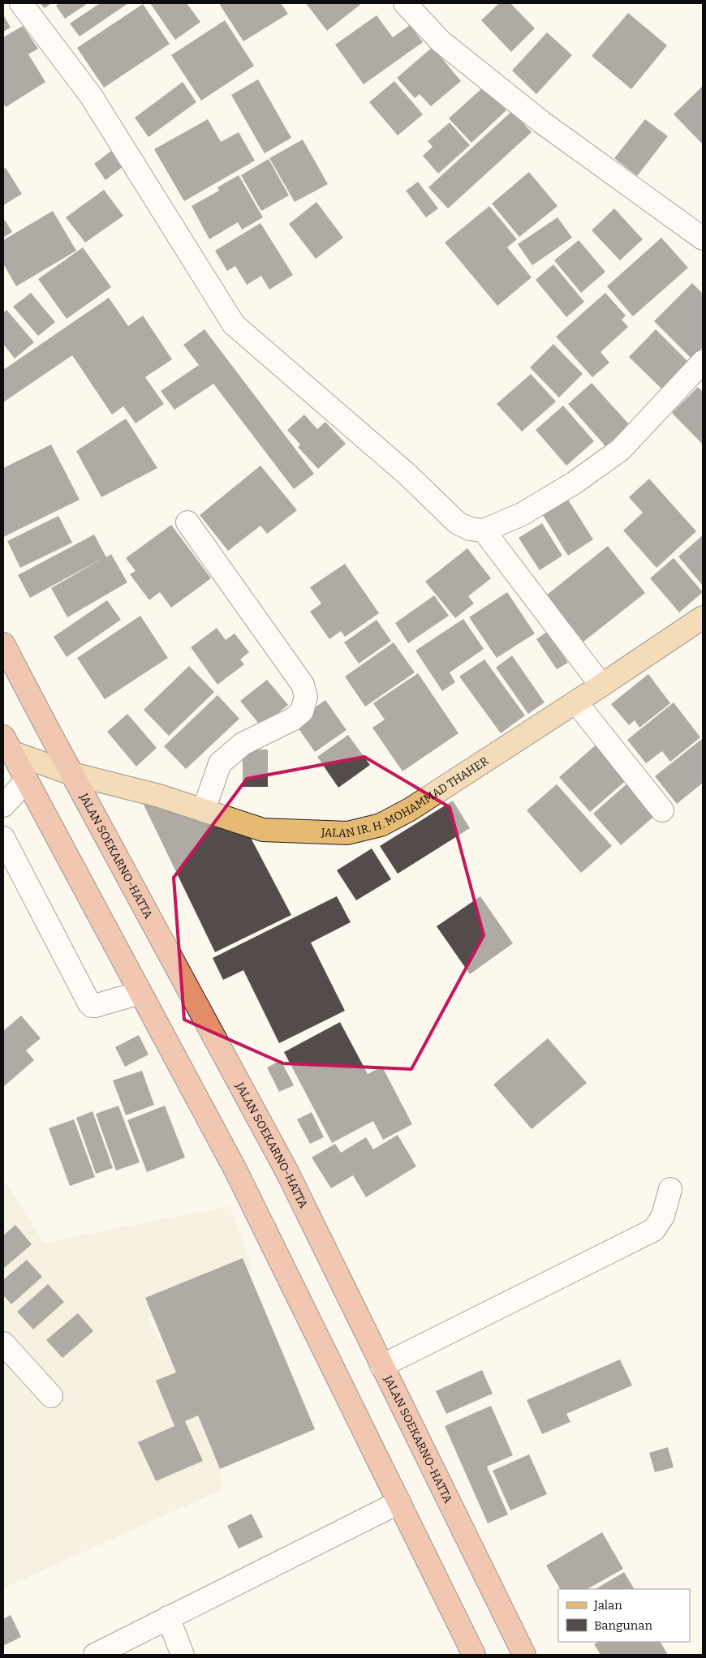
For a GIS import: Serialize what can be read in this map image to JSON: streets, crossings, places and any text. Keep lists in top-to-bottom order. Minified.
{"streets":{"highway":["JALAN SOEKARNO-HATTA"],"main road":["JALAN IR. H. MOHAMMAD THAHER"]},"crossings":[["JALAN IR. H. MOHAMMAD THAHER","JALAN SOEKARNO-HATTA"]],"legend":["Jalan","Bangunan"]}
